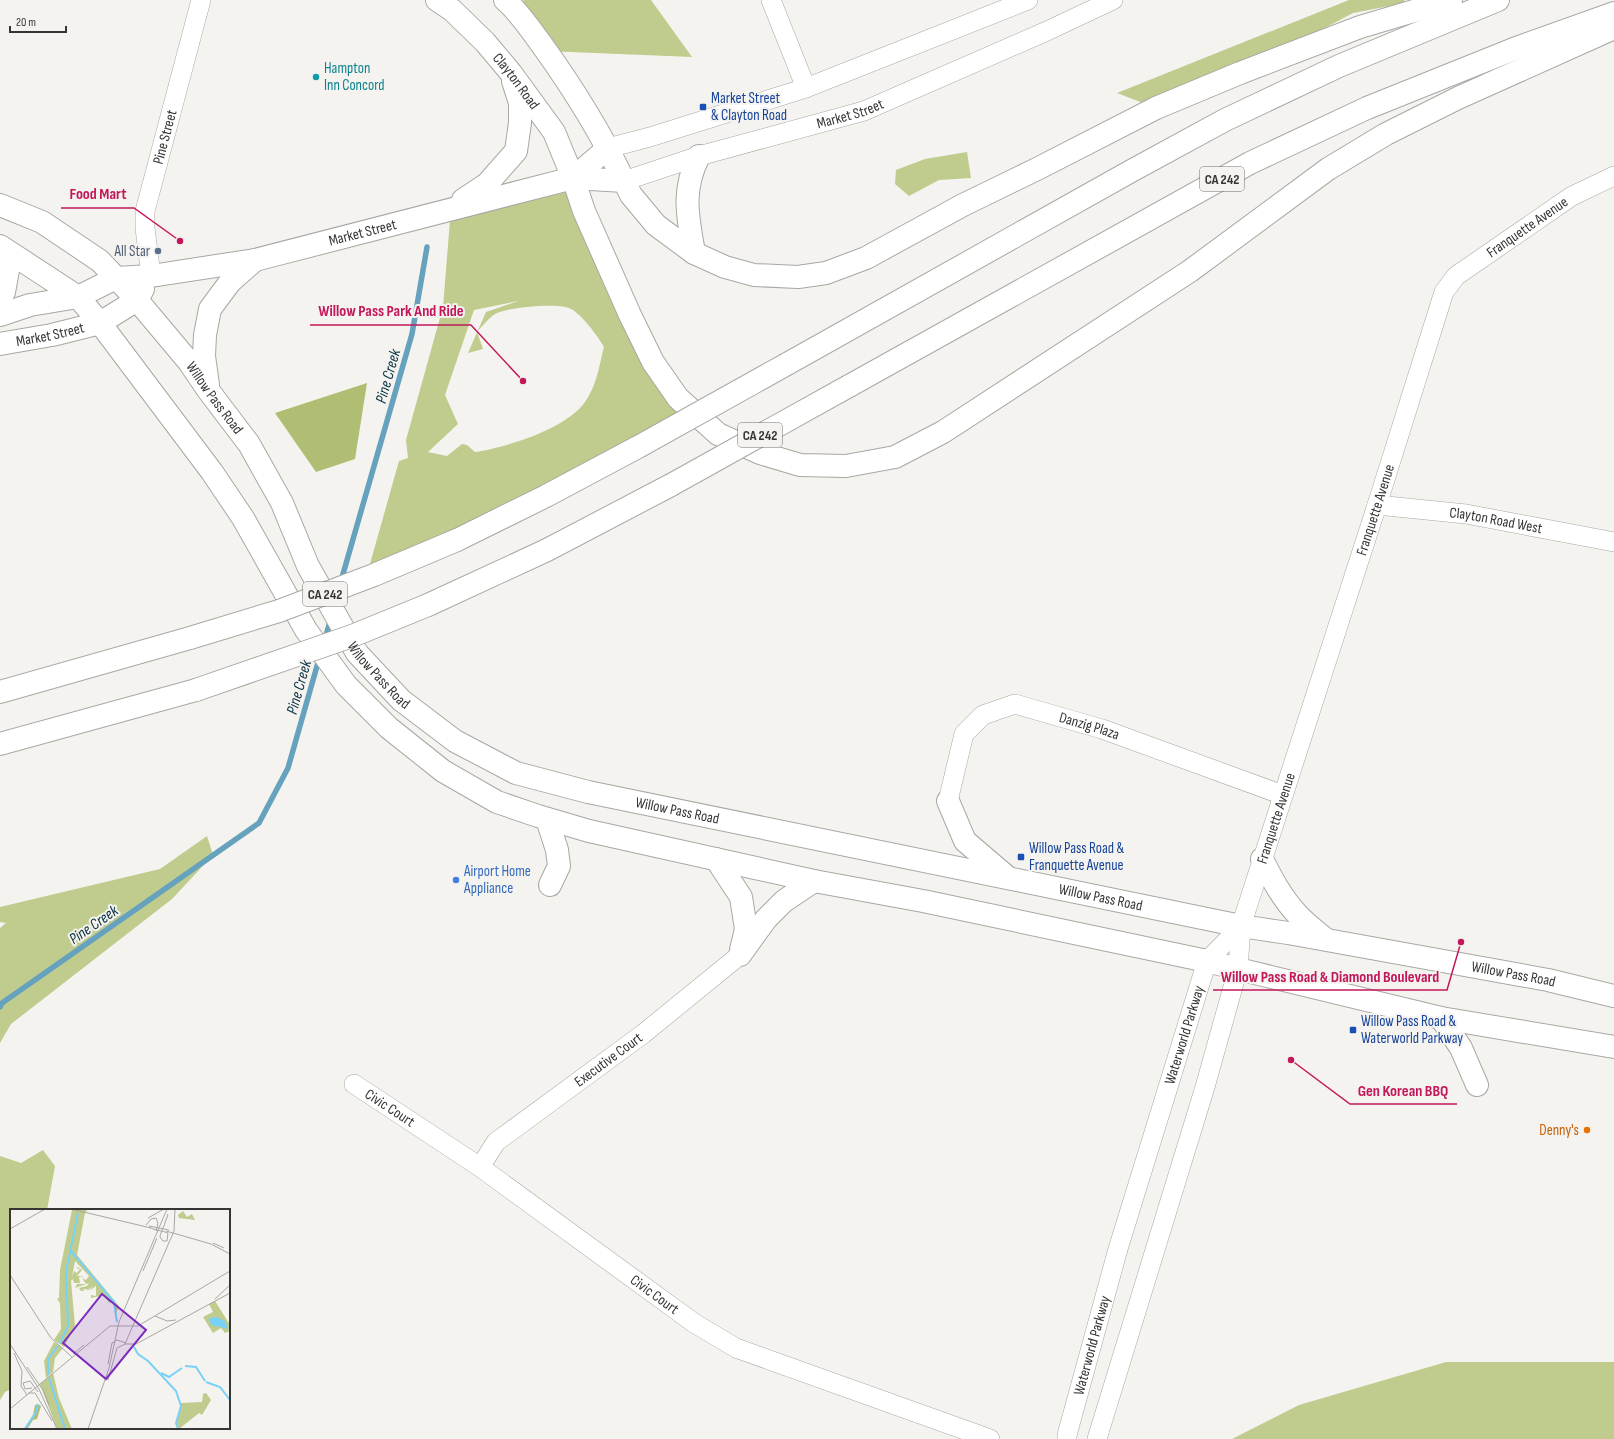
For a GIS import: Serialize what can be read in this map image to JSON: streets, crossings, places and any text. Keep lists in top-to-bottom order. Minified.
{"streets":{"main road":["Clayton Road","Market Street","CA 242","Willow Pass Road"],"street":["Pine Street","Franquette Avenue","Clayton Road West","Danzig Plaza","Waterworld Parkway","Executive Court","Civic Court"]},"crossings":[["Clayton Road","Market Street"],["Market Street","Pine Street"],["Market Street","Willow Pass Road"],["Franquette Avenue","Willow Pass Road"],["Franquette Avenue","Clayton Road West"],["Franquette Avenue","Danzig Plaza"],["Franquette Avenue","Waterworld Parkway"],["Willow Pass Road","Waterworld Parkway"],["Executive Court","Civic Court"]],"water":["Pine Creek"],"places":{"other":["Hampton Inn Concord","Food Mart","All Star","Willow Pass Park And Ride","Airport Home Appliance","Willow Pass Road & Diamond Boulevard","Gen Korean BBQ","Denny's"],"transit":["Market Street & Clayton Road","Willow Pass Road & Franquette Avenue","Willow Pass Road & Waterworld Parkway"]},"scale_bar":"20 m"}
